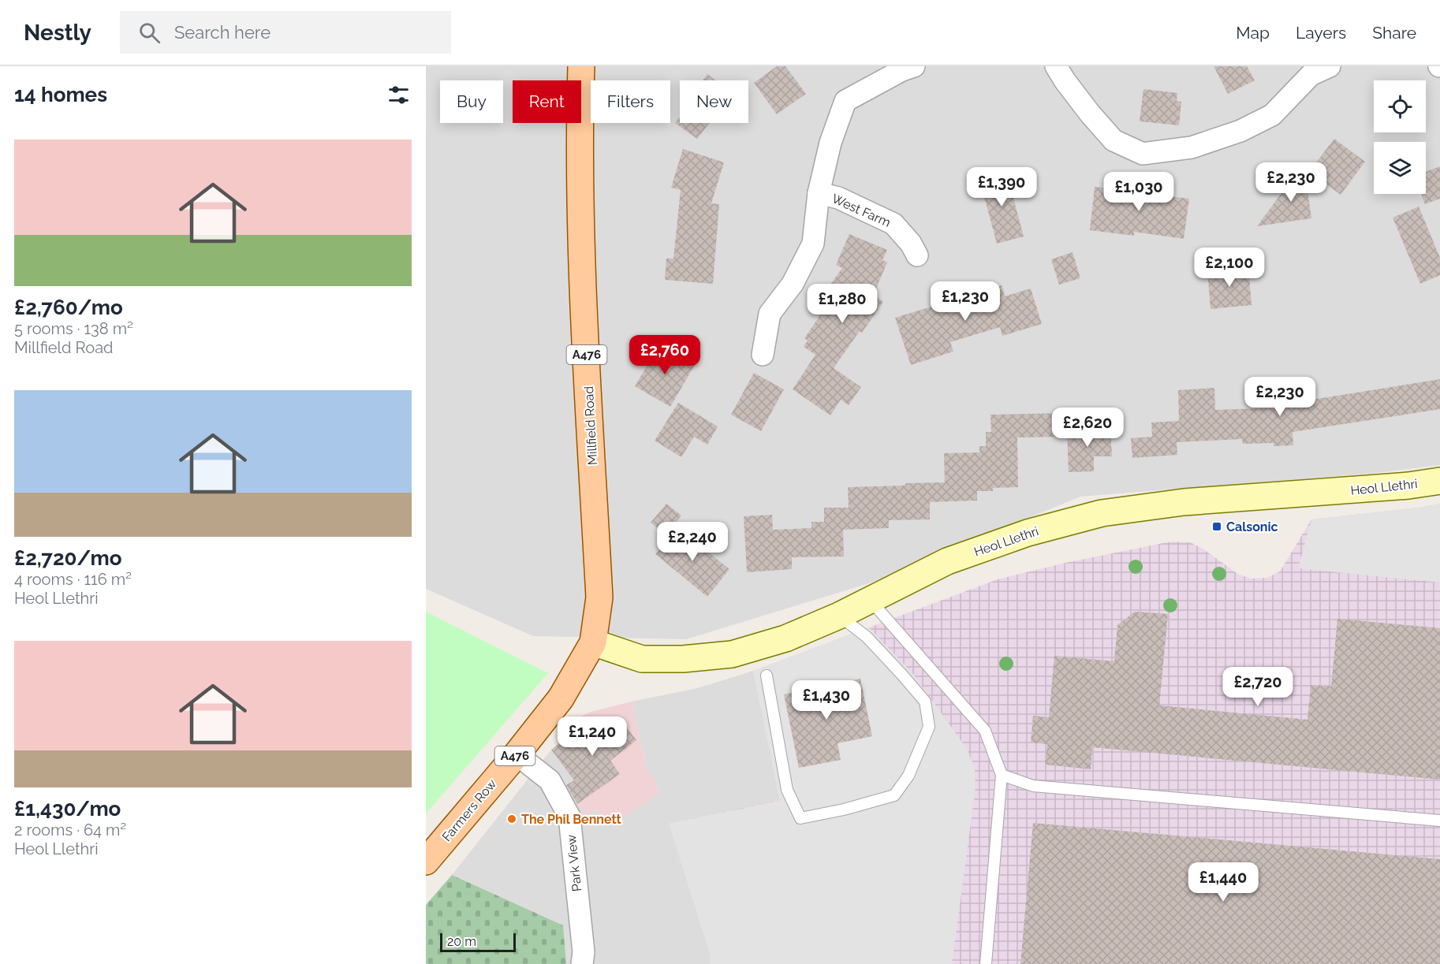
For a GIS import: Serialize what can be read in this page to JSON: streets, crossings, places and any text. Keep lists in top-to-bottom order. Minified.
{"streets":{"main road":["A476","Millfield Road","Heol Llethri","Farmers Row"],"street":["West Farm","Park View"]},"crossings":[["Millfield Road","Heol Llethri"],["Millfield Road","Farmers Row"],["Heol Llethri","Farmers Row"],["Farmers Row","Park View"]],"places":{"transit":["Calsonic"],"other":["The Phil Bennett"]},"scale_bar":"20 m","page":{"header":"Nestly","search":"Search here","nav":["Map","Layers","Share"],"heading":"14 homes","chip":["Buy","Rent","Filters","New"],"list":[{"name":"£2,760/mo","note":"5 rooms · 138 m² · Millfield Road"},{"name":"£2,720/mo","note":"4 rooms · 116 m² · Heol Llethri"},{"name":"£1,430/mo","note":"2 rooms · 64 m² · Heol Llethri"}],"price":["£2,230","£1,390","£1,030","£2,100","£1,230","£1,280","£2,760","£2,230","£2,620","£2,240","£2,720","£1,430","£1,240","£1,440"],"scale":"20 m"}}
